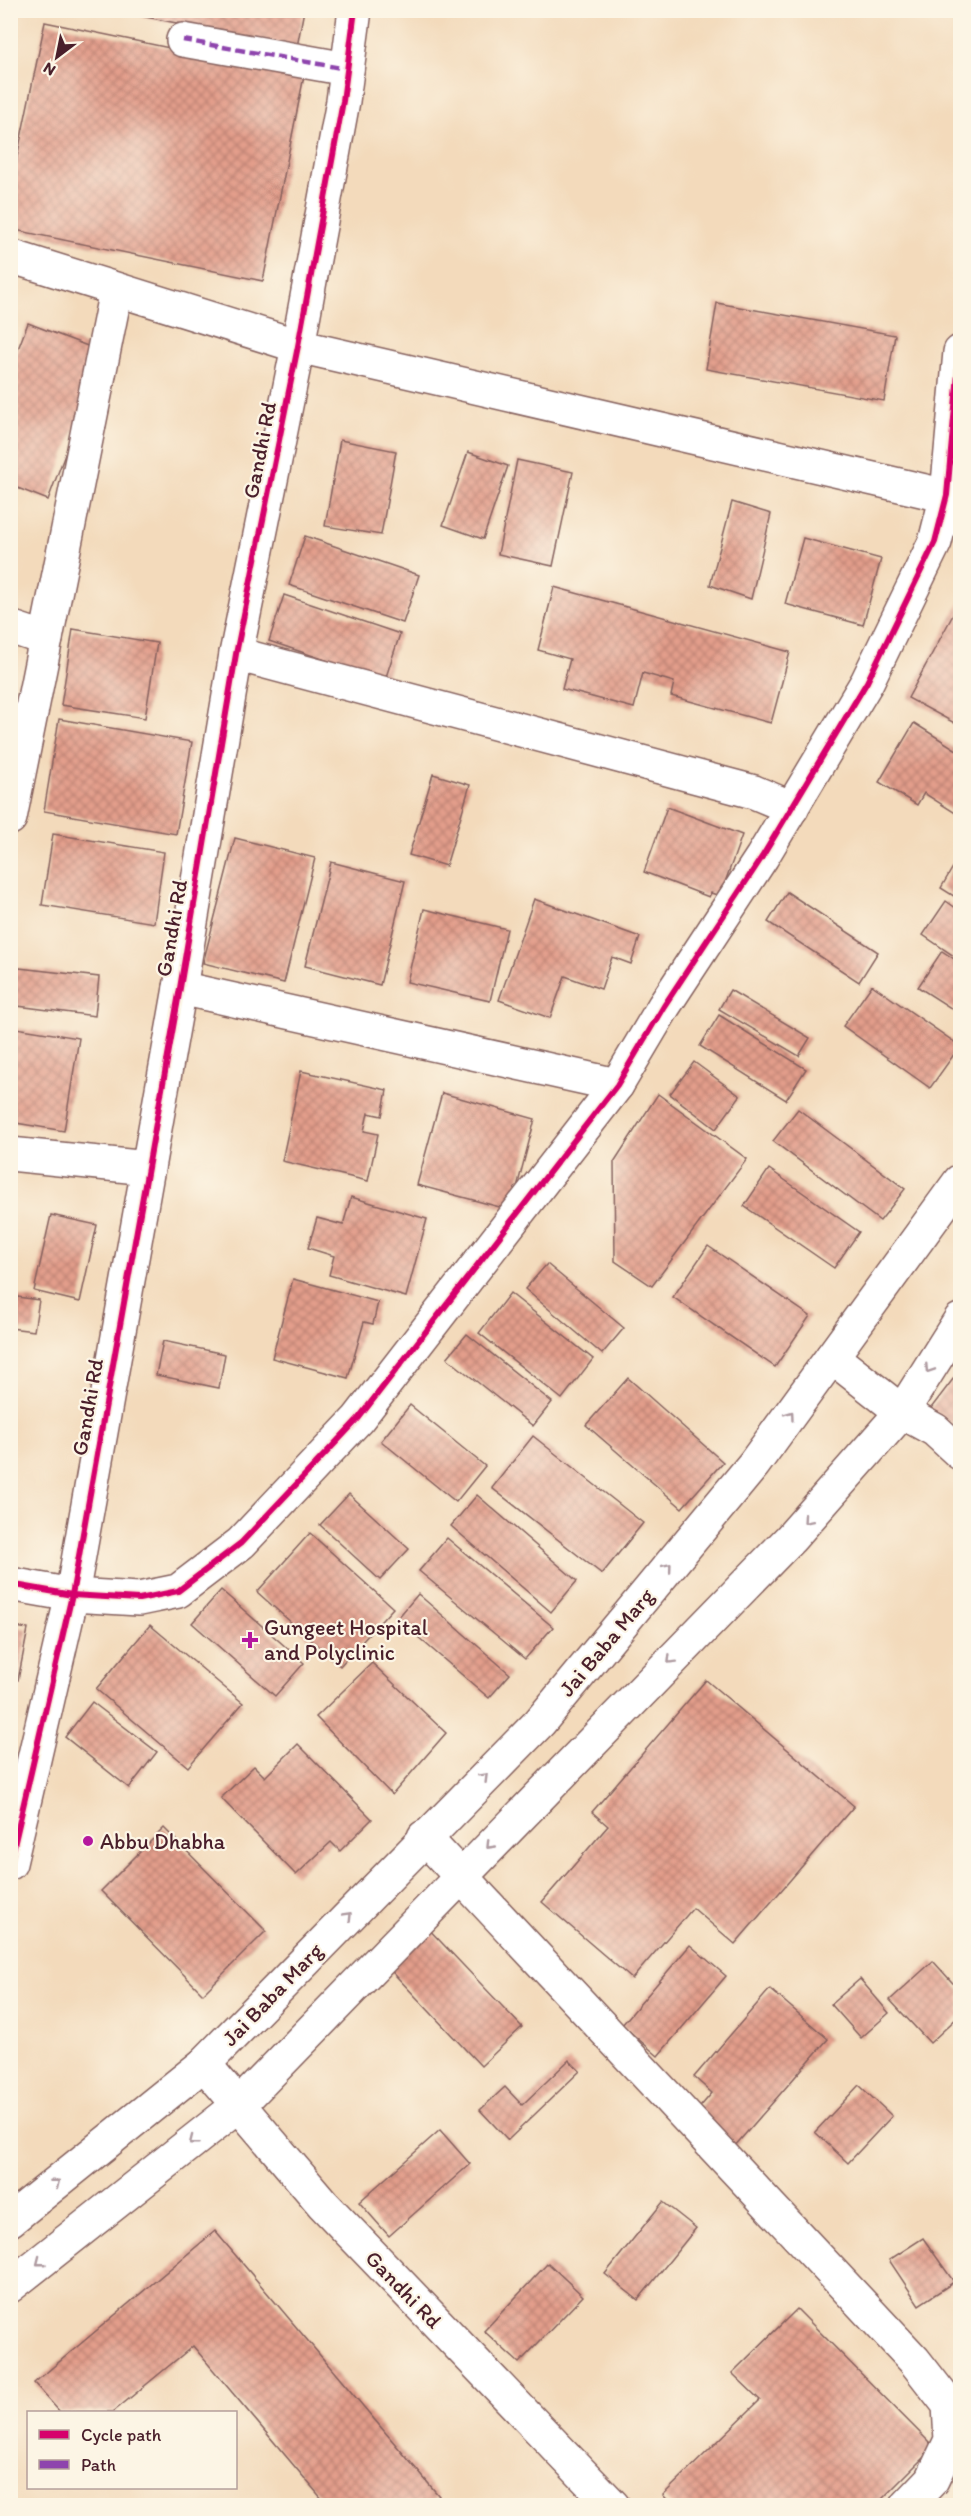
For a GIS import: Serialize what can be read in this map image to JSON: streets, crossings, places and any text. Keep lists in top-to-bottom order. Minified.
{"streets":{"street":["Gandhi Rd","Jai Baba Marg"]},"crossings":[["Gandhi Rd","Jai Baba Marg"]],"places":{"health":["Gungeet Hospital and Polyclinic"],"other":["Abbu Dhabha"]},"legend":["Cycle path","Path"],"north":"bottom left"}
